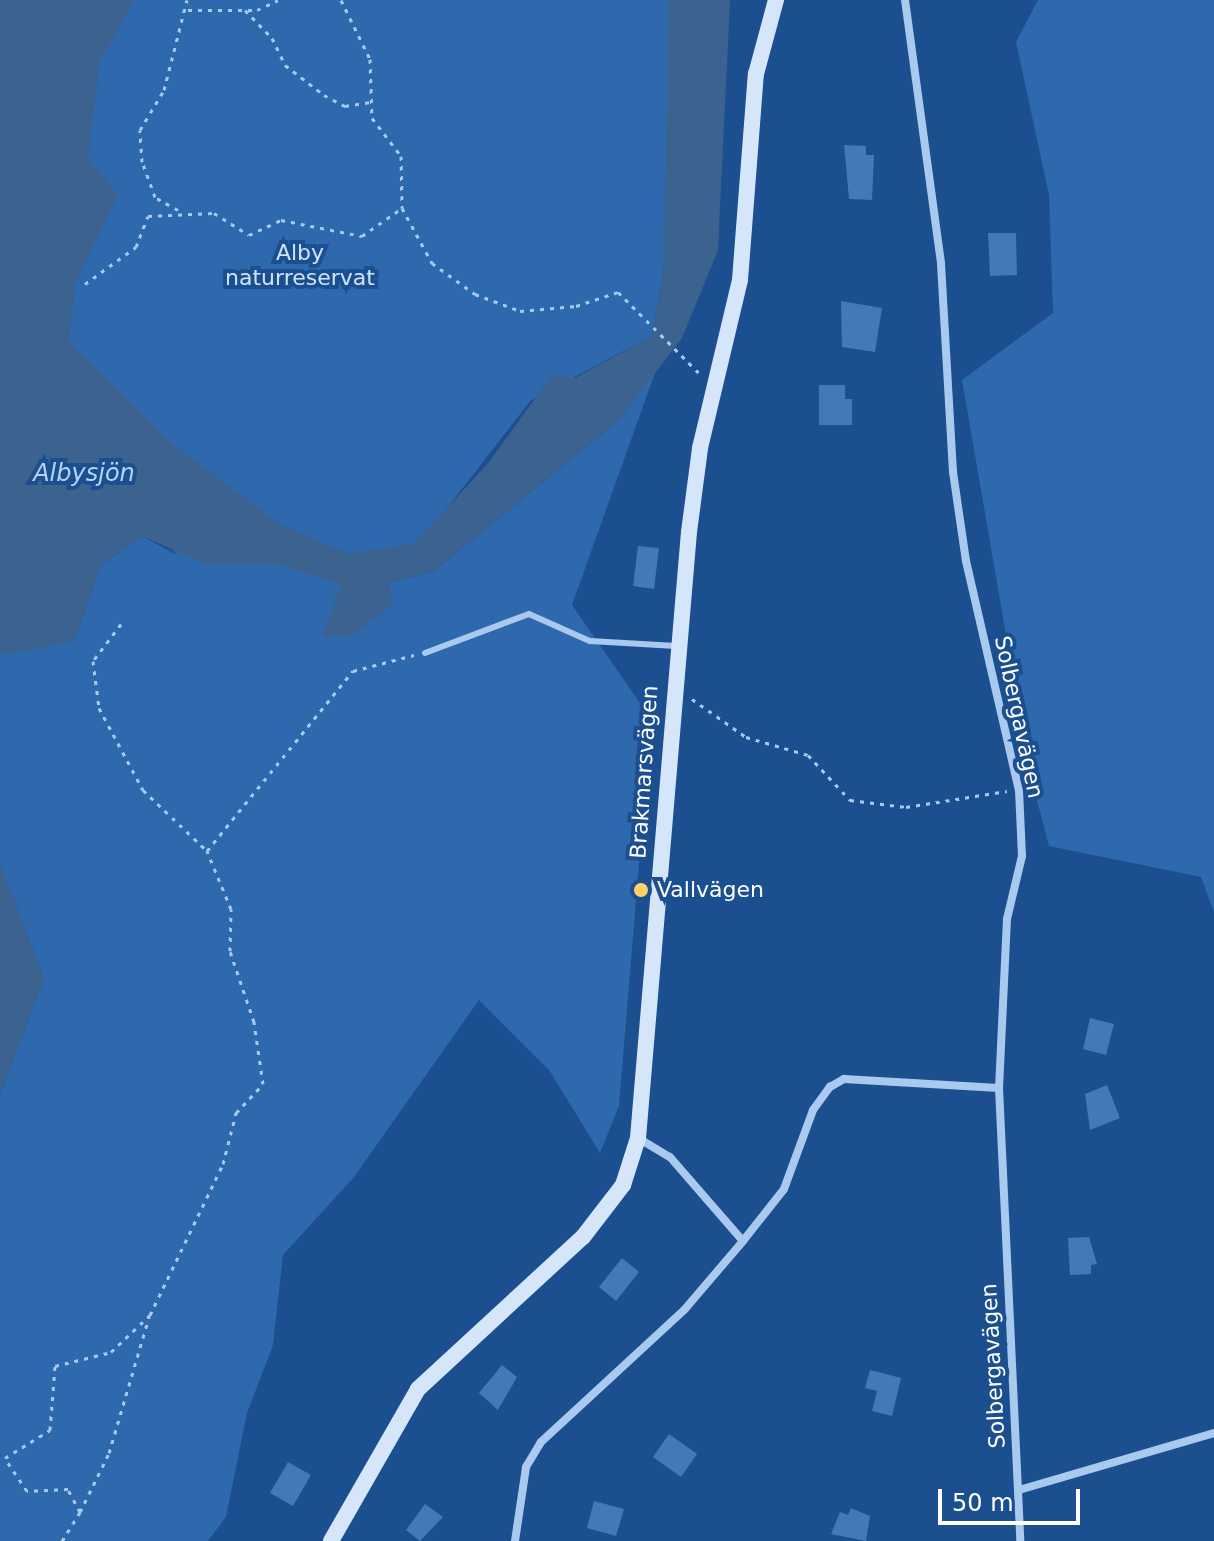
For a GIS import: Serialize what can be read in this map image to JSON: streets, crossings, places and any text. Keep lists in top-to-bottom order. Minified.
{"streets":{"street":["Solbergavägen","Brakmarsvägen"]},"water":["Albysjön"],"parks":["Alby naturreservat"],"places":["Vallvägen"],"scale_bar":"50 m"}
